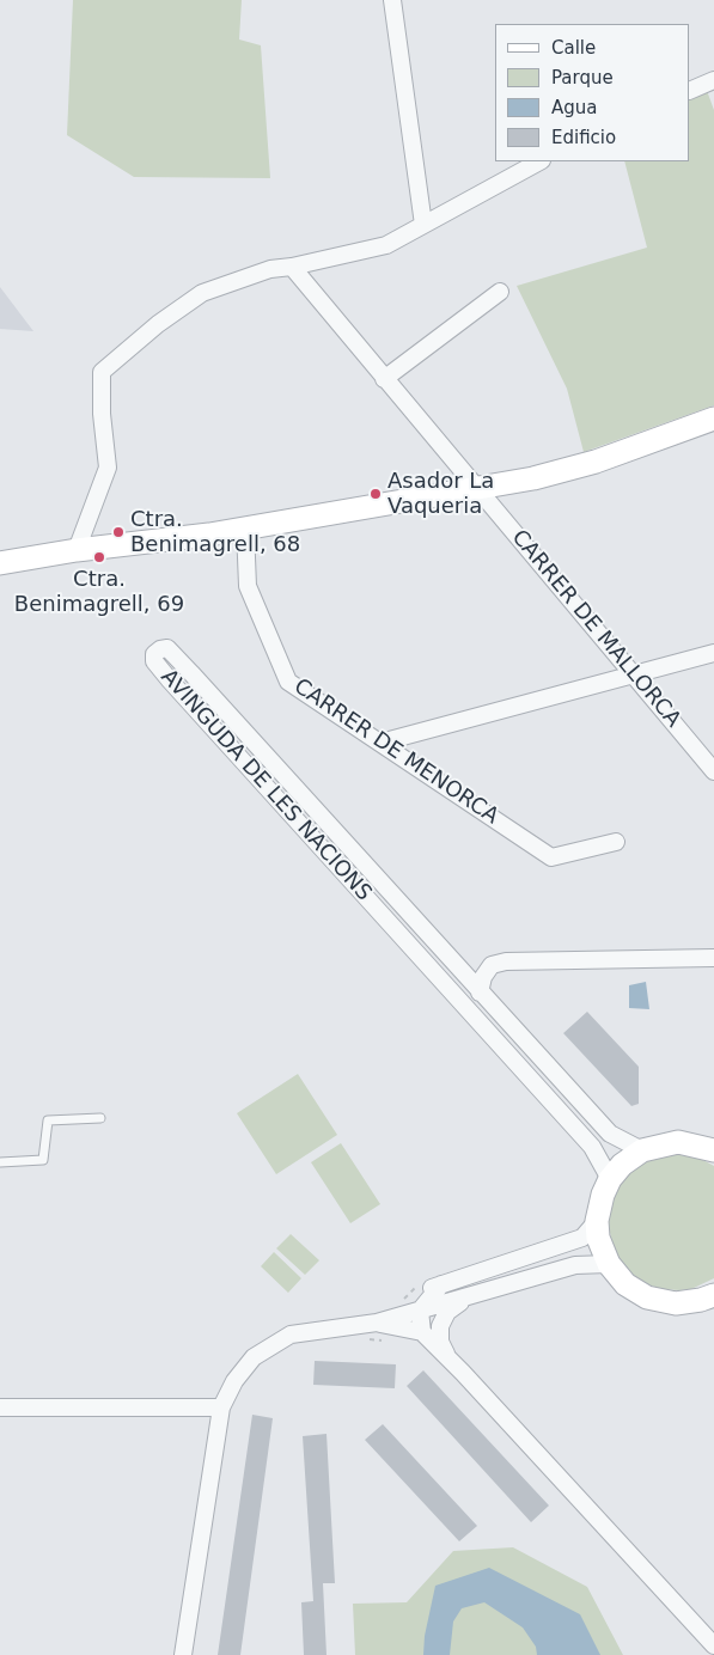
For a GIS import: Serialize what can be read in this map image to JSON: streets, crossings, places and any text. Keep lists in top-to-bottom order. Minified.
{"streets":{"street":["CARRER DE MALLORCA","CARRER DE MENORCA","AVINGUDA DE LES NACIONS"]},"places":["Asador La Vaqueria","Ctra. Benimagrell, 68","Ctra. Benimagrell, 69"],"legend":["Calle","Parque","Agua","Edificio"]}
